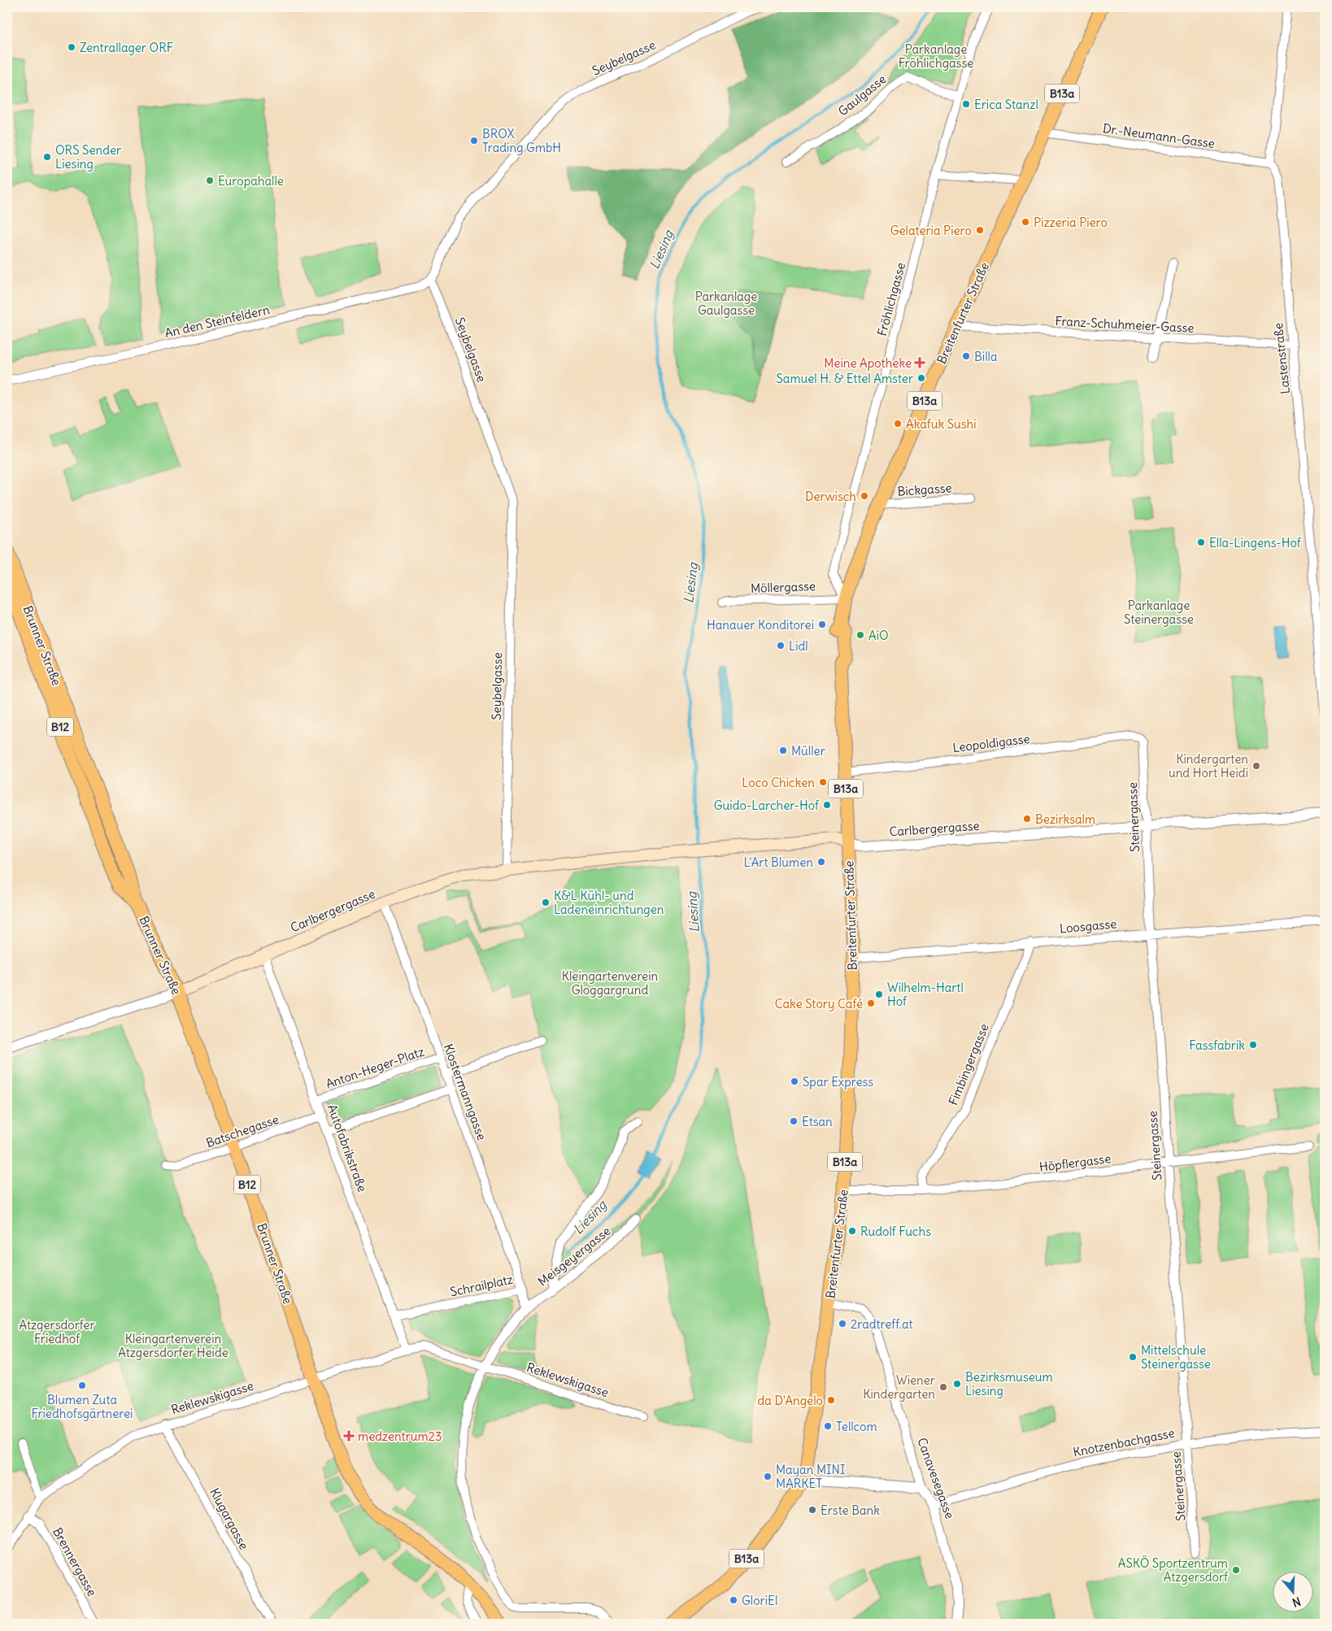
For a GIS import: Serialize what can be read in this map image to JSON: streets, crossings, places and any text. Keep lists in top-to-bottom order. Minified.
{"streets":{"main road":["B13a","Breitenfurter Straße","Brunner Straße","B12","Carlbergergasse"],"street":["Seybelgasse","Gaulgasse","Dr.-Neumann-Gasse","Fröhlichgasse","An den Steinfeldern","Franz-Schuhmeier-Gasse","Lastenstraße","Bickgasse","Möllergasse","Leopoldigasse","Steinergasse","Loosgasse","Fimbingergasse","Anton-Heger-Platz","Klostermanngasse","Batschegasse","Autofabrikstraße","Höpflergasse","Meisgeyergasse","Schrailplatz","Reklewskigasse","Knotzenbachgasse","Canavesegasse","Klugargasse","Brennergasse"]},"crossings":[["Seybelgasse","An den Steinfeldern"],["Seybelgasse","Carlbergergasse"],["Gaulgasse","Fröhlichgasse"],["Dr.-Neumann-Gasse","Breitenfurter Straße"],["Dr.-Neumann-Gasse","Lastenstraße"],["Fröhlichgasse","Breitenfurter Straße"],["Fröhlichgasse","Möllergasse"],["Breitenfurter Straße","Franz-Schuhmeier-Gasse"],["Breitenfurter Straße","Bickgasse"],["Breitenfurter Straße","Möllergasse"],["Breitenfurter Straße","Leopoldigasse"],["Breitenfurter Straße","Carlbergergasse"],["Breitenfurter Straße","Loosgasse"],["Breitenfurter Straße","Höpflergasse"],["Breitenfurter Straße","Canavesegasse"],["Franz-Schuhmeier-Gasse","Lastenstraße"],["Brunner Straße","Carlbergergasse"],["Brunner Straße","Batschegasse"],["Brunner Straße","Reklewskigasse"],["Leopoldigasse","Steinergasse"],["Steinergasse","Carlbergergasse"],["Steinergasse","Loosgasse"],["Steinergasse","Höpflergasse"],["Steinergasse","Knotzenbachgasse"],["Carlbergergasse","Klostermanngasse"],["Carlbergergasse","Autofabrikstraße"],["Loosgasse","Fimbingergasse"],["Fimbingergasse","Höpflergasse"],["Anton-Heger-Platz","Klostermanngasse"],["Anton-Heger-Platz","Autofabrikstraße"],["Klostermanngasse","Schrailplatz"],["Batschegasse","Autofabrikstraße"],["Autofabrikstraße","Schrailplatz"],["Autofabrikstraße","Reklewskigasse"],["Meisgeyergasse","Schrailplatz"],["Reklewskigasse","Klugargasse"],["Reklewskigasse","Brennergasse"],["Knotzenbachgasse","Canavesegasse"]],"water":["Liesing"],"parks":["Parkanlage Fröhlichgasse","Parkanlage Gaulgasse","Parkanlage Steinergasse","Kleingartenverein Gloggargrund","Atzgersdorfer Friedhof","Kleingartenverein Atzgersdorfer Heide"],"places":{"other":["Zentrallager ORF","Erica Stanzl","BROX Trading GmbH","ORS Sender Liesing","Europahalle","Pizzeria Piero","Gelateria Piero","Billa","Samuel H. & Ettel Amster","Akafuk Sushi","Derwisch","Ella-Lingens-Hof","Hanauer Konditorei","AiO","Lidl","Müller","Kindergarten und Hort Heidi","Loco Chicken","Guido-Larcher-Hof","Bezirksalm","L'Art Blumen","K&L Kühl- und Ladeneinrichtungen","Wilhelm-Hartl Hof","Cake Story Café","Fassfabrik","Spar Express","Etsan","Rudolf Fuchs","2radtreff.at","Mittelschule Steinergasse","Bezirksmuseum Liesing","Blumen Zuta Friedhofsgärtnerei","Wiener Kindergarten","da D'Angelo","Tellcom","Mayan MINI MARKET","Erste Bank","ASKÖ Sportzentrum Atzgersdorf","GloriEl"],"health":["Meine Apotheke","medzentrum23"]},"north":"bottom"}
